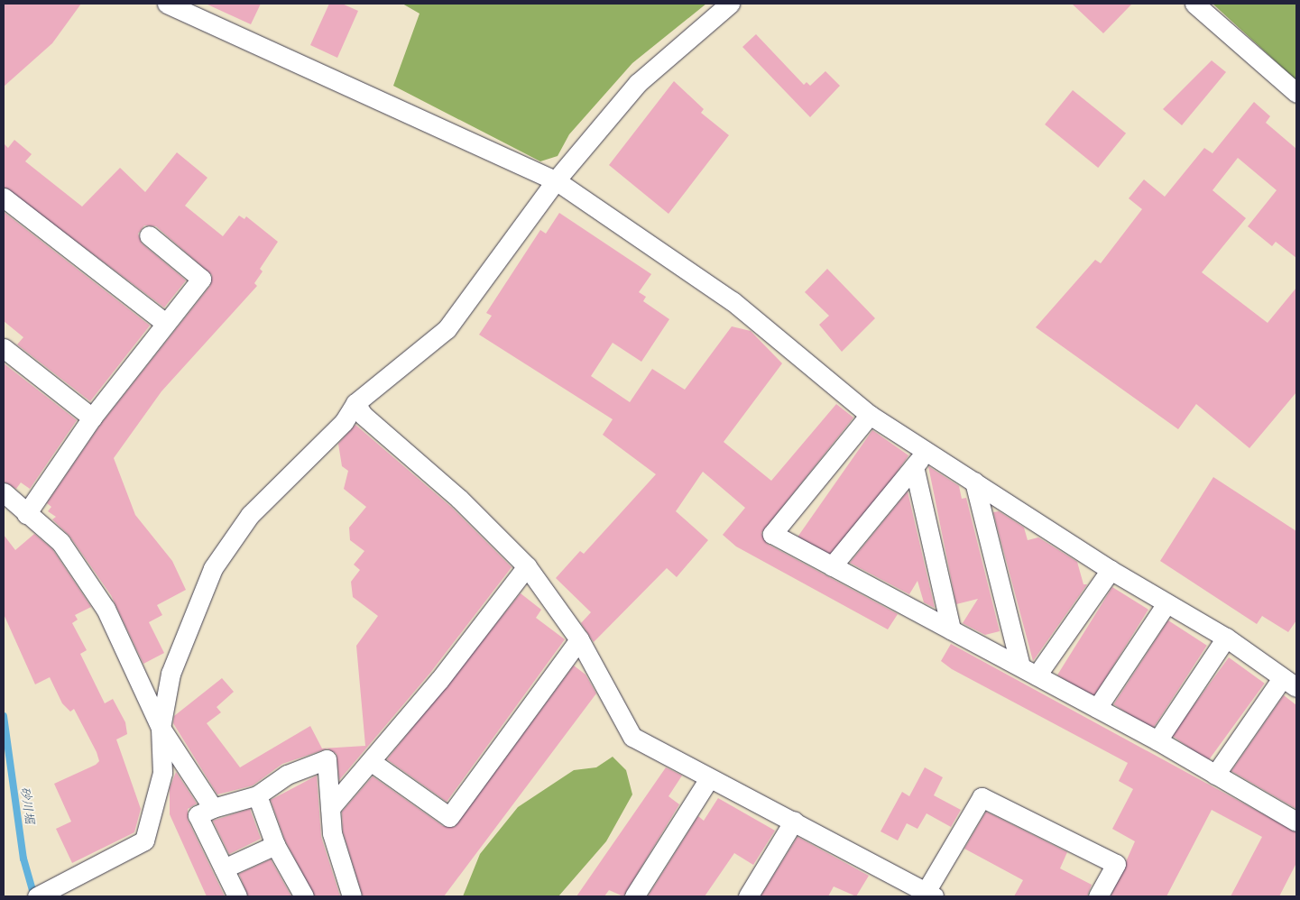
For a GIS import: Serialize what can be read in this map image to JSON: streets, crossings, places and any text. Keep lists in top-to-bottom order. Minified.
{"water":["砂川堀"]}
